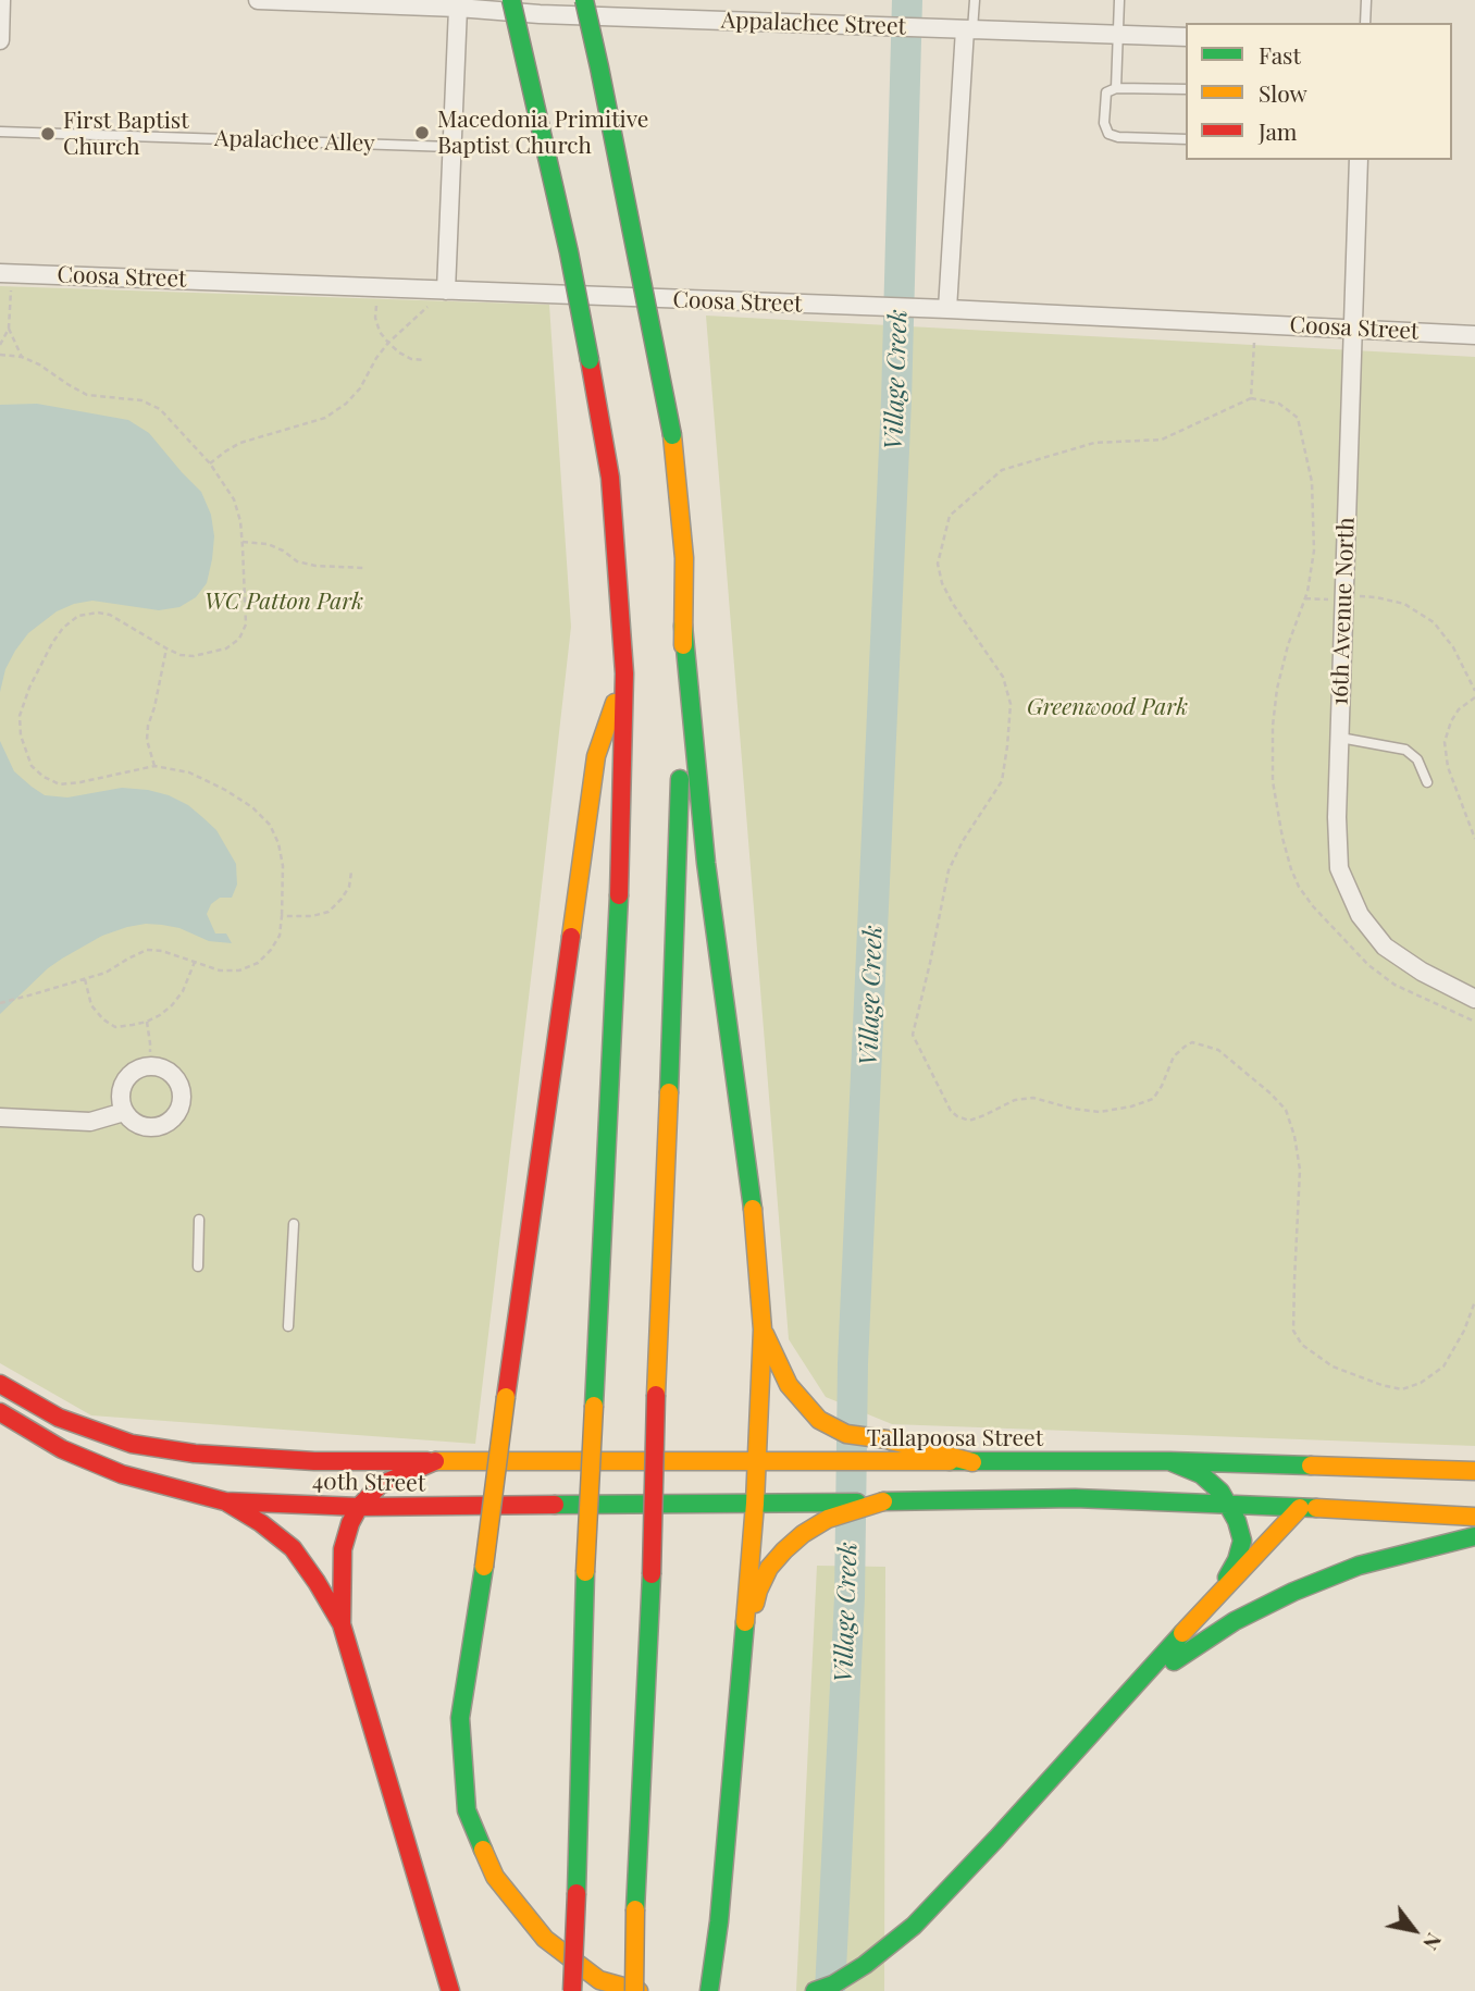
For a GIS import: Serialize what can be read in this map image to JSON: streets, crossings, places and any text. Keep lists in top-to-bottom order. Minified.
{"streets":{"main road":["Tallapoosa Street","40th Street"],"street":["Appalachee Street","Coosa Street","16th Avenue North"],"lane":["Apalachee Alley"]},"crossings":[["Coosa Street","16th Avenue North"],["Tallapoosa Street","40th Street"]],"water":["Village Creek"],"parks":["WC Patton Park","Greenwood Park"],"places":["Macedonia Primitive Baptist Church","First Baptist Church"],"legend":["Fast","Slow","Jam"],"north":"bottom right"}
